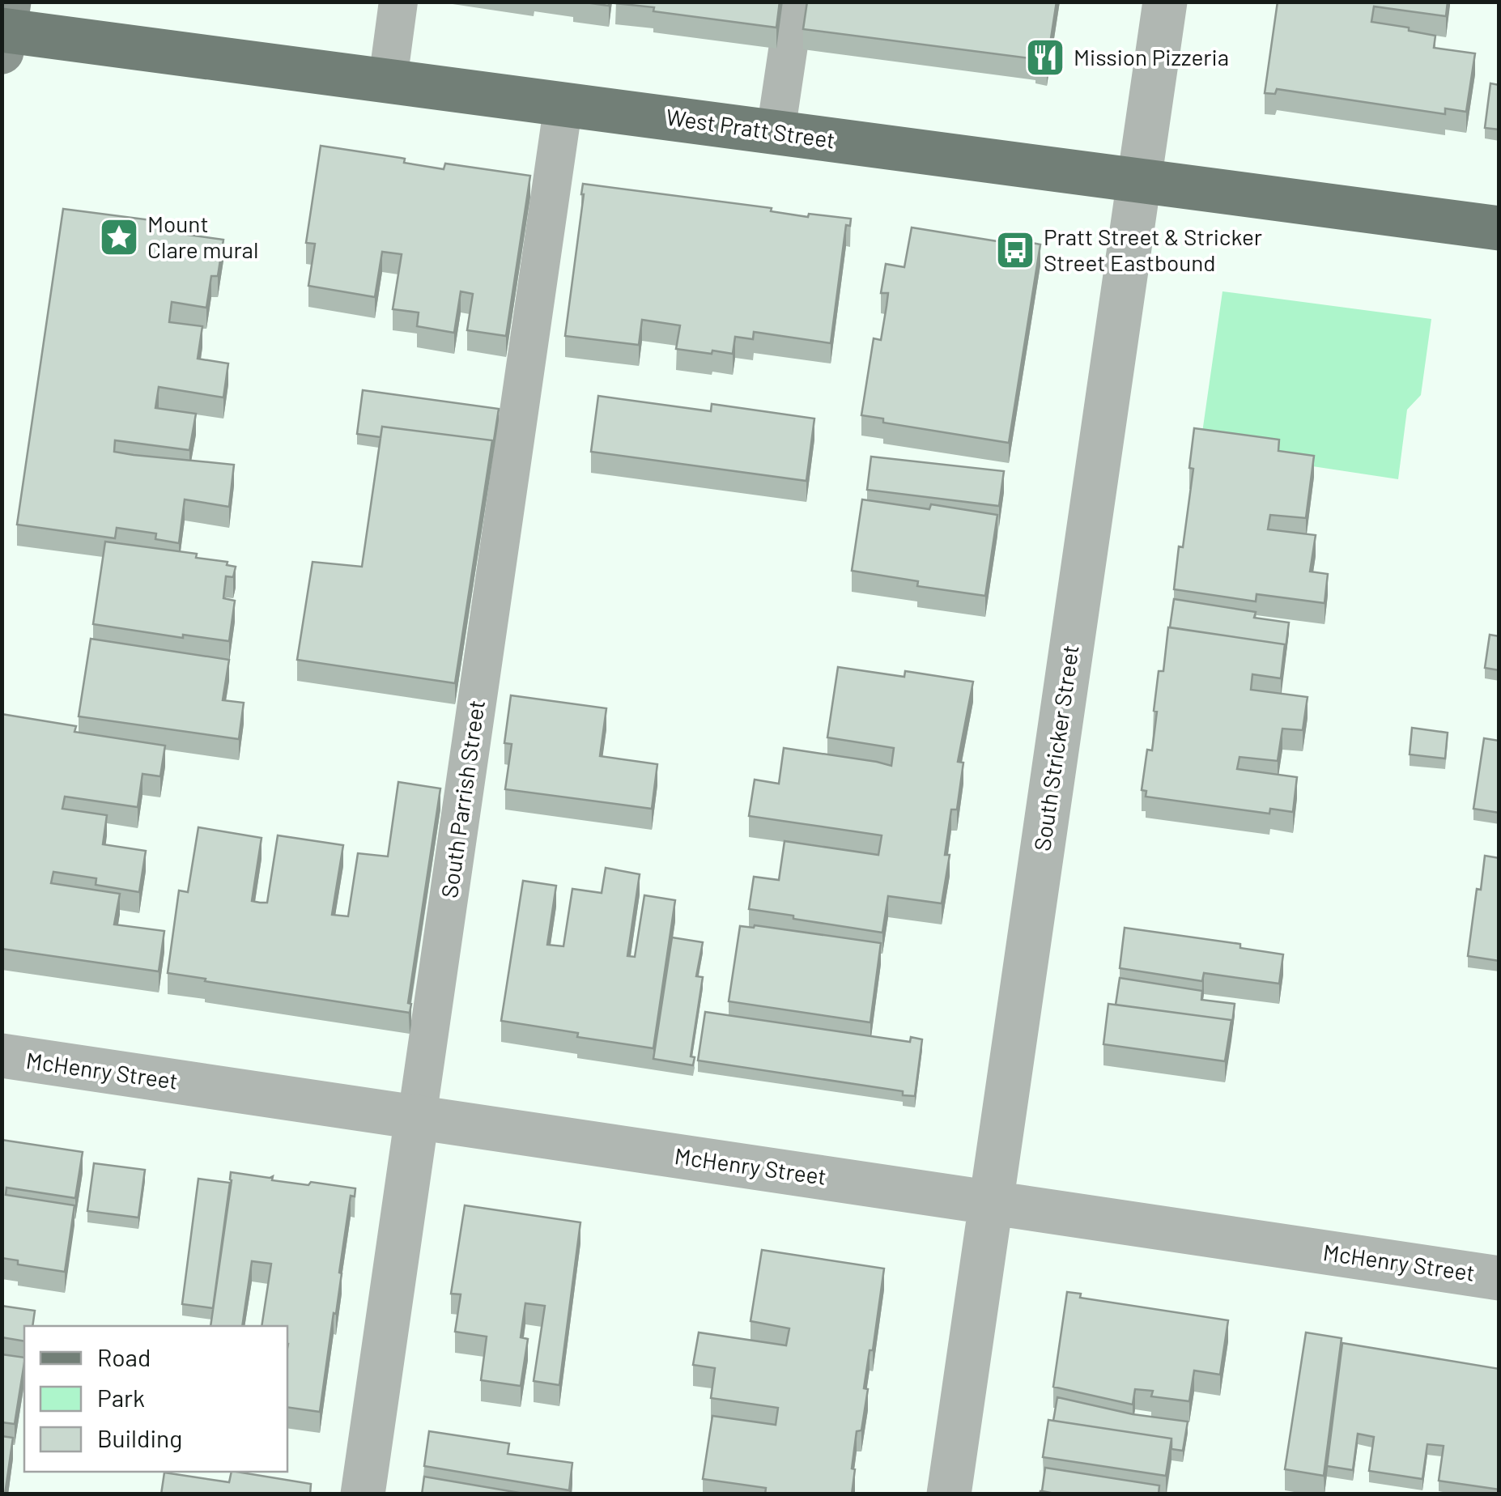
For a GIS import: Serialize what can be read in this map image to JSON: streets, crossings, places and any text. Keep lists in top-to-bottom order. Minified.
{"streets":{"main road":["West Pratt Street"],"street":["South Stricker Street","South Parrish Street","McHenry Street"]},"crossings":[["West Pratt Street","South Stricker Street"],["West Pratt Street","South Parrish Street"],["South Stricker Street","McHenry Street"],["South Parrish Street","McHenry Street"]],"places":{"restaurant":["Mission Pizzeria"],"place":["Mount Clare mural"],"bus stop":["Pratt Street & Stricker Street Eastbound"]},"legend":["Road","Park","Building"]}
